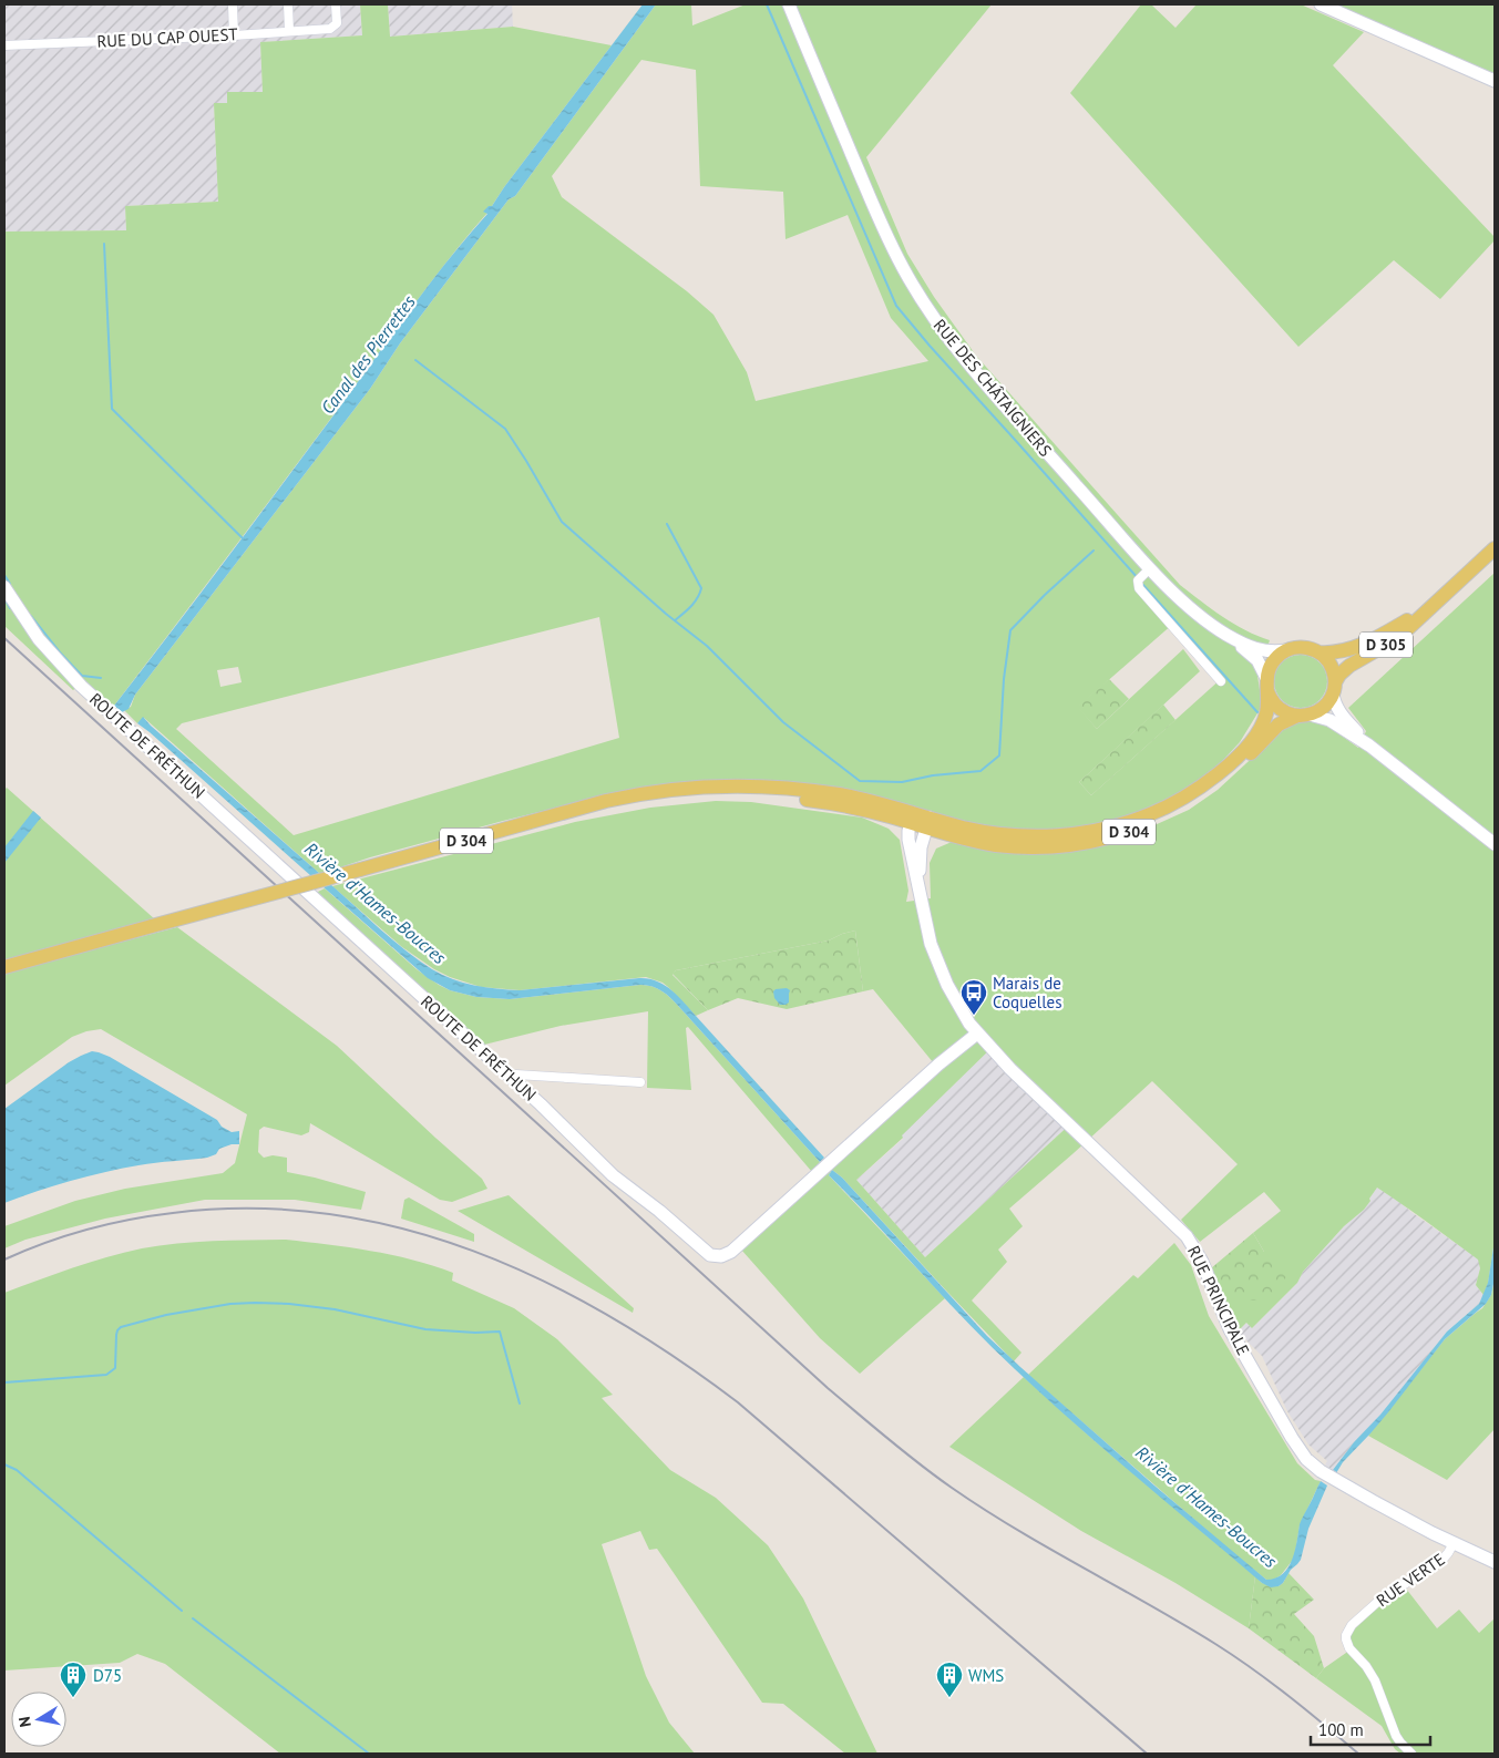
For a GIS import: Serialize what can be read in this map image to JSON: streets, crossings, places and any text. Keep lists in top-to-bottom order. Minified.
{"streets":{"main road":["D 305","D 304"],"street":["RUE DU CAP OUEST","RUE DES CHÂTAIGNIERS","ROUTE DE FRÉTHUN","RUE PRINCIPALE","RUE VERTE"]},"crossings":[["RUE DES CHÂTAIGNIERS","D 305"],["RUE DES CHÂTAIGNIERS","D 304"],["D 305","D 304"],["ROUTE DE FRÉTHUN","RUE PRINCIPALE"],["RUE PRINCIPALE","RUE VERTE"]],"water":["Canal des Pierrettes","Rivière d'Hames-Boucres"],"places":{"bus stop":["Marais de Coquelles"],"building":["D75","WMS"]},"scale_bar":"100 m","north":"left"}
